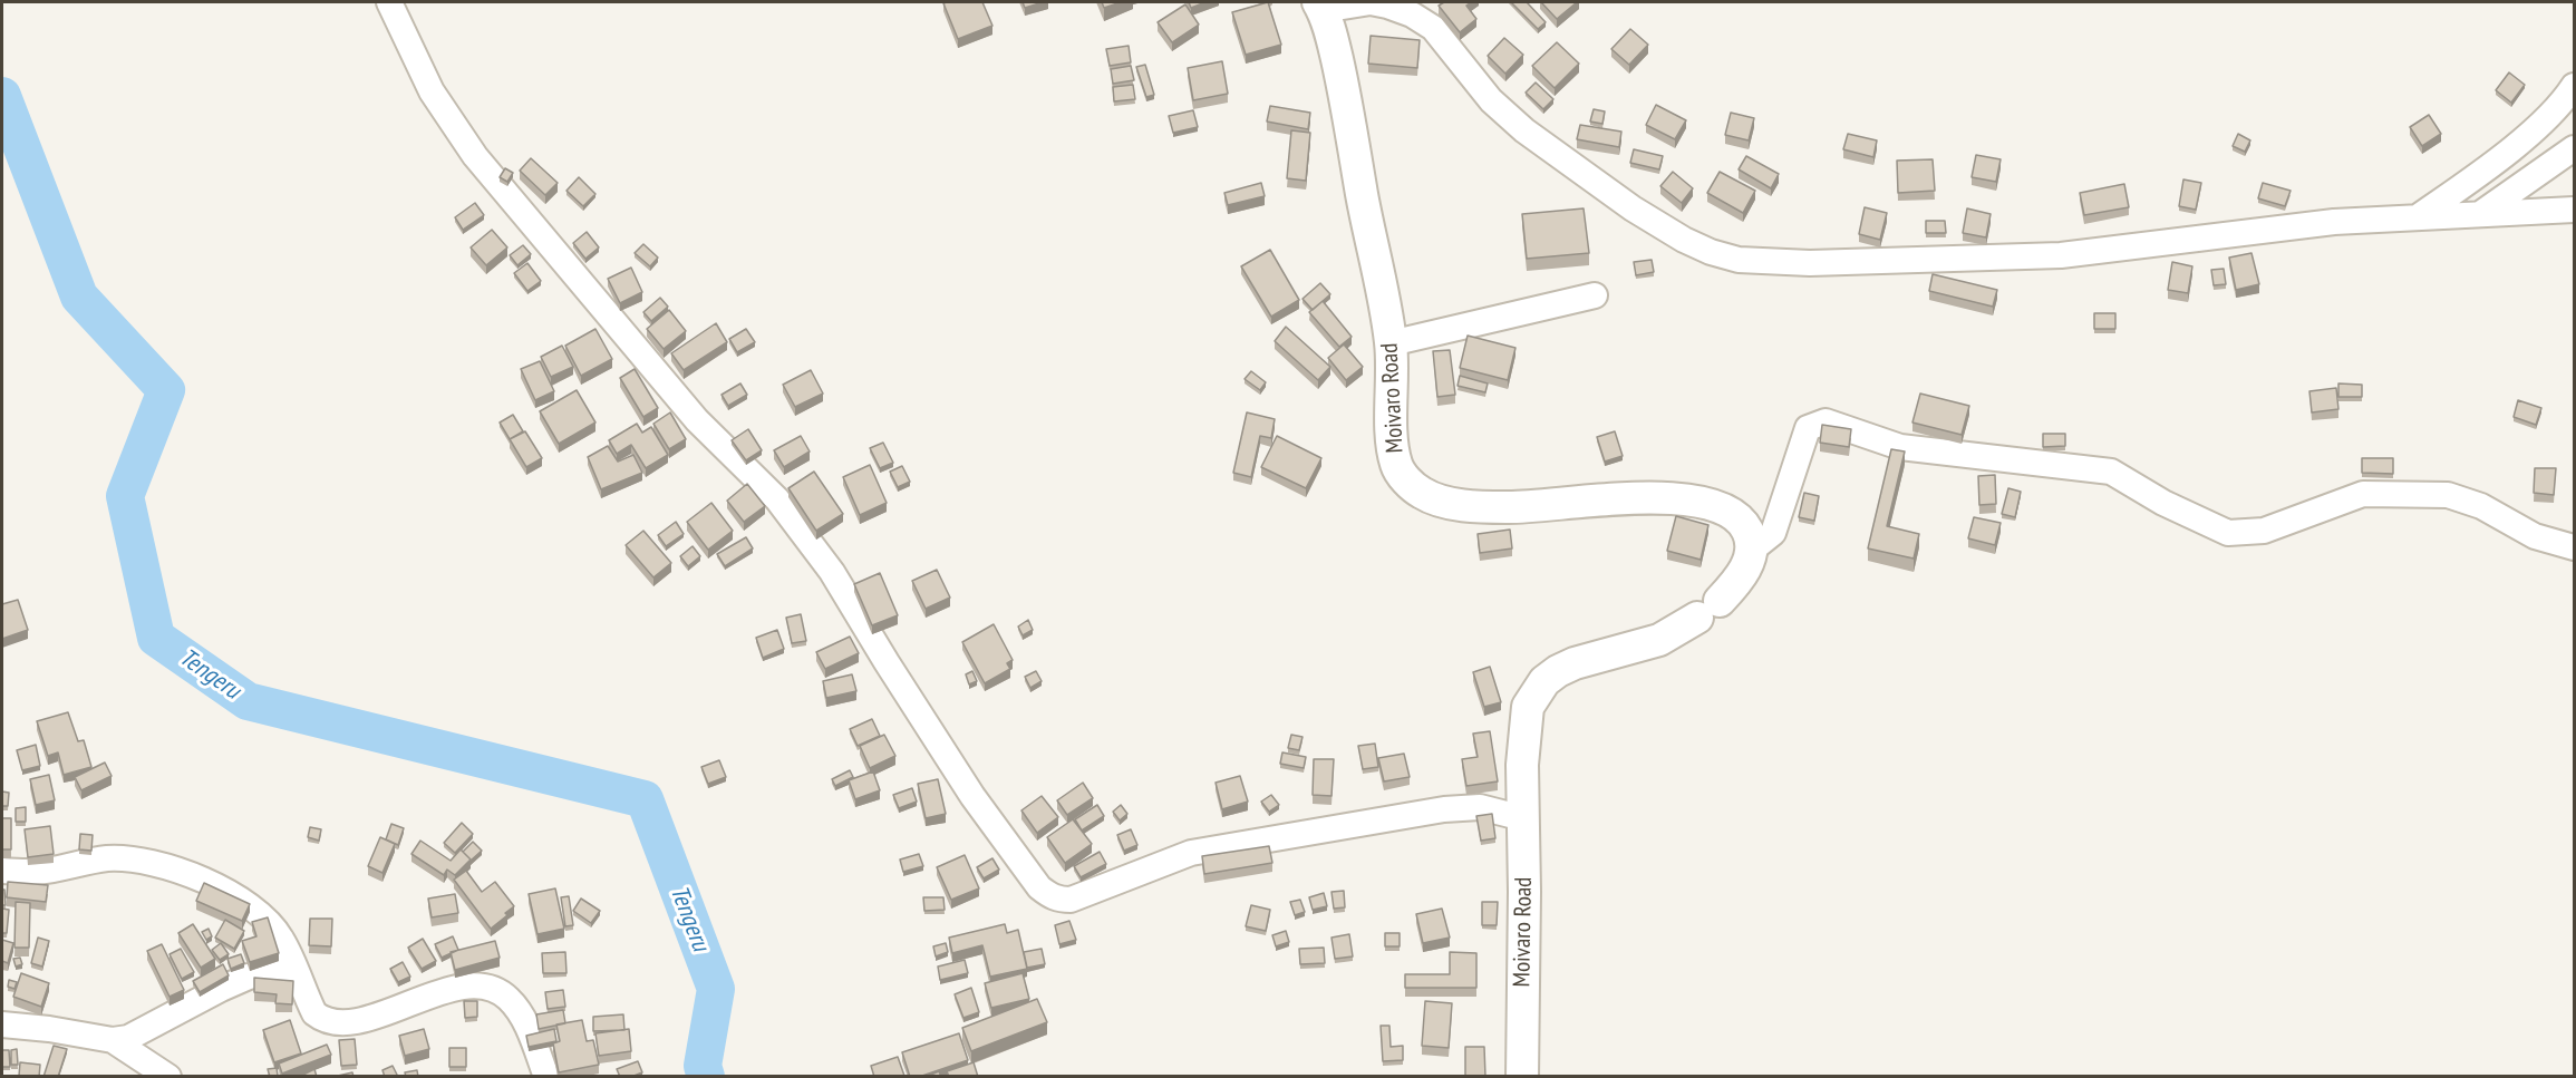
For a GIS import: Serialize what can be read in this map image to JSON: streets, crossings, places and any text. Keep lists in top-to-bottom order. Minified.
{"streets":{"street":["Moivaro Road"]},"water":["Tengeru"]}
